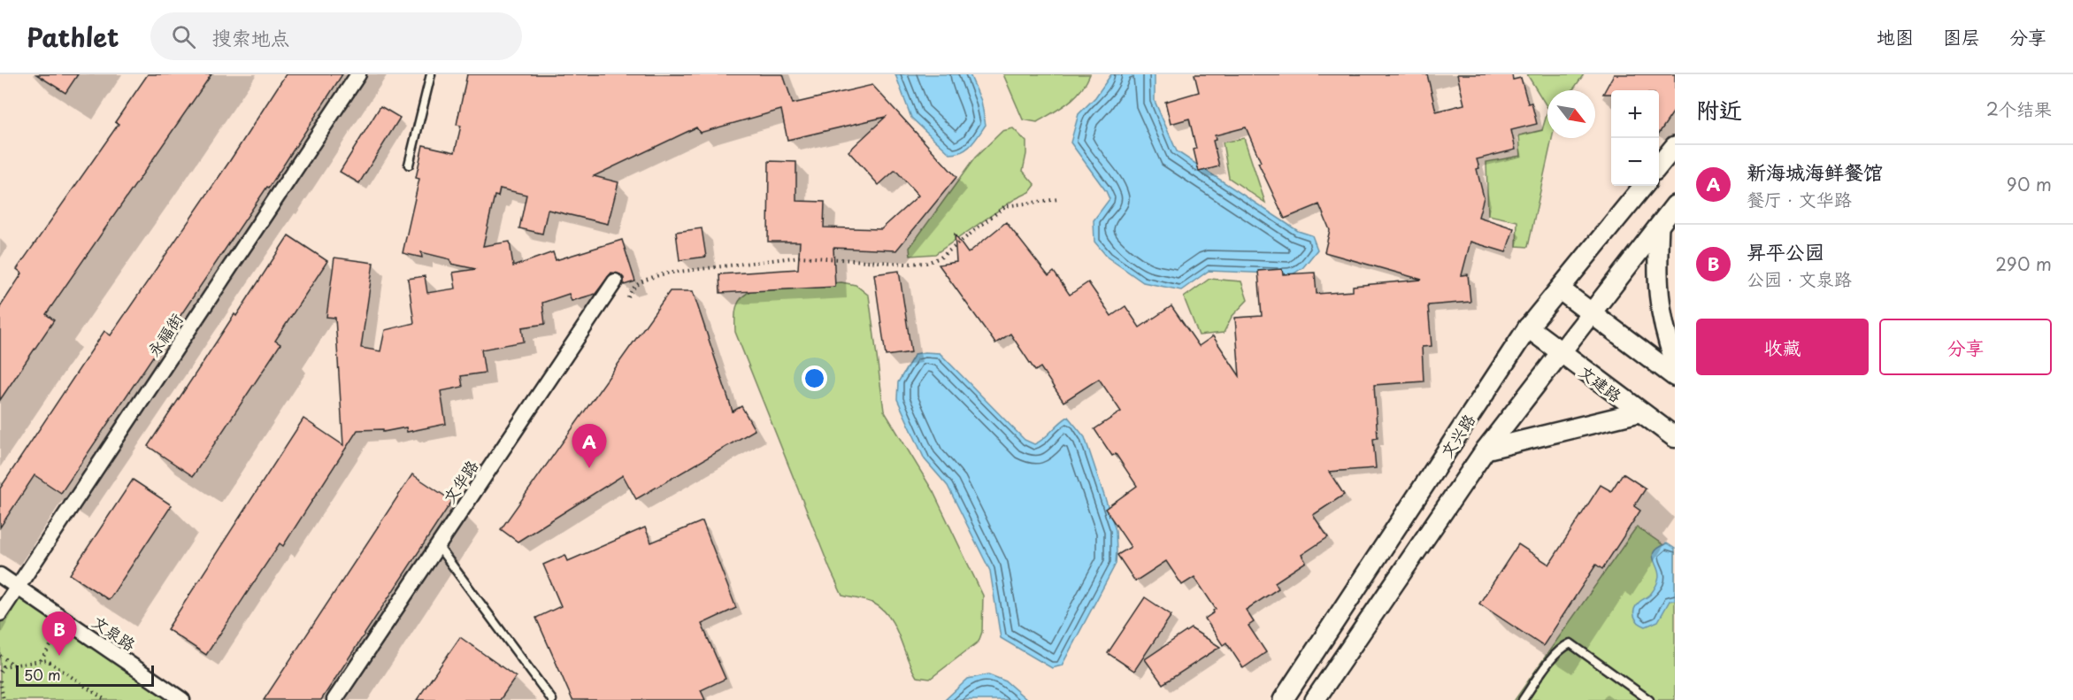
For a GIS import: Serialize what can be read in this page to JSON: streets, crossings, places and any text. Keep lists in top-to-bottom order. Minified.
{"streets":{"main road":["文建路"],"street":["永福街","文兴路","文华路","文泉路"]},"crossings":[["永福街","文泉路"],["文建路","文兴路"]],"scale_bar":"50 m","north":"bottom right","page":{"header":"Pathlet","search":"搜索地点","nav":["地图","图层","分享"],"heading":["附近","2个结果"],"map_buttons":["+","−"],"list":[{"mark":"A","name":"新海城海鲜餐馆","note":"餐厅 · 文华路","value":"90 m"},{"mark":"B","name":"昇平公园","note":"公园 · 文泉路","value":"290 m"}],"buttons":["收藏","分享"],"pins":["A","B"],"scale":"50 m"}}
